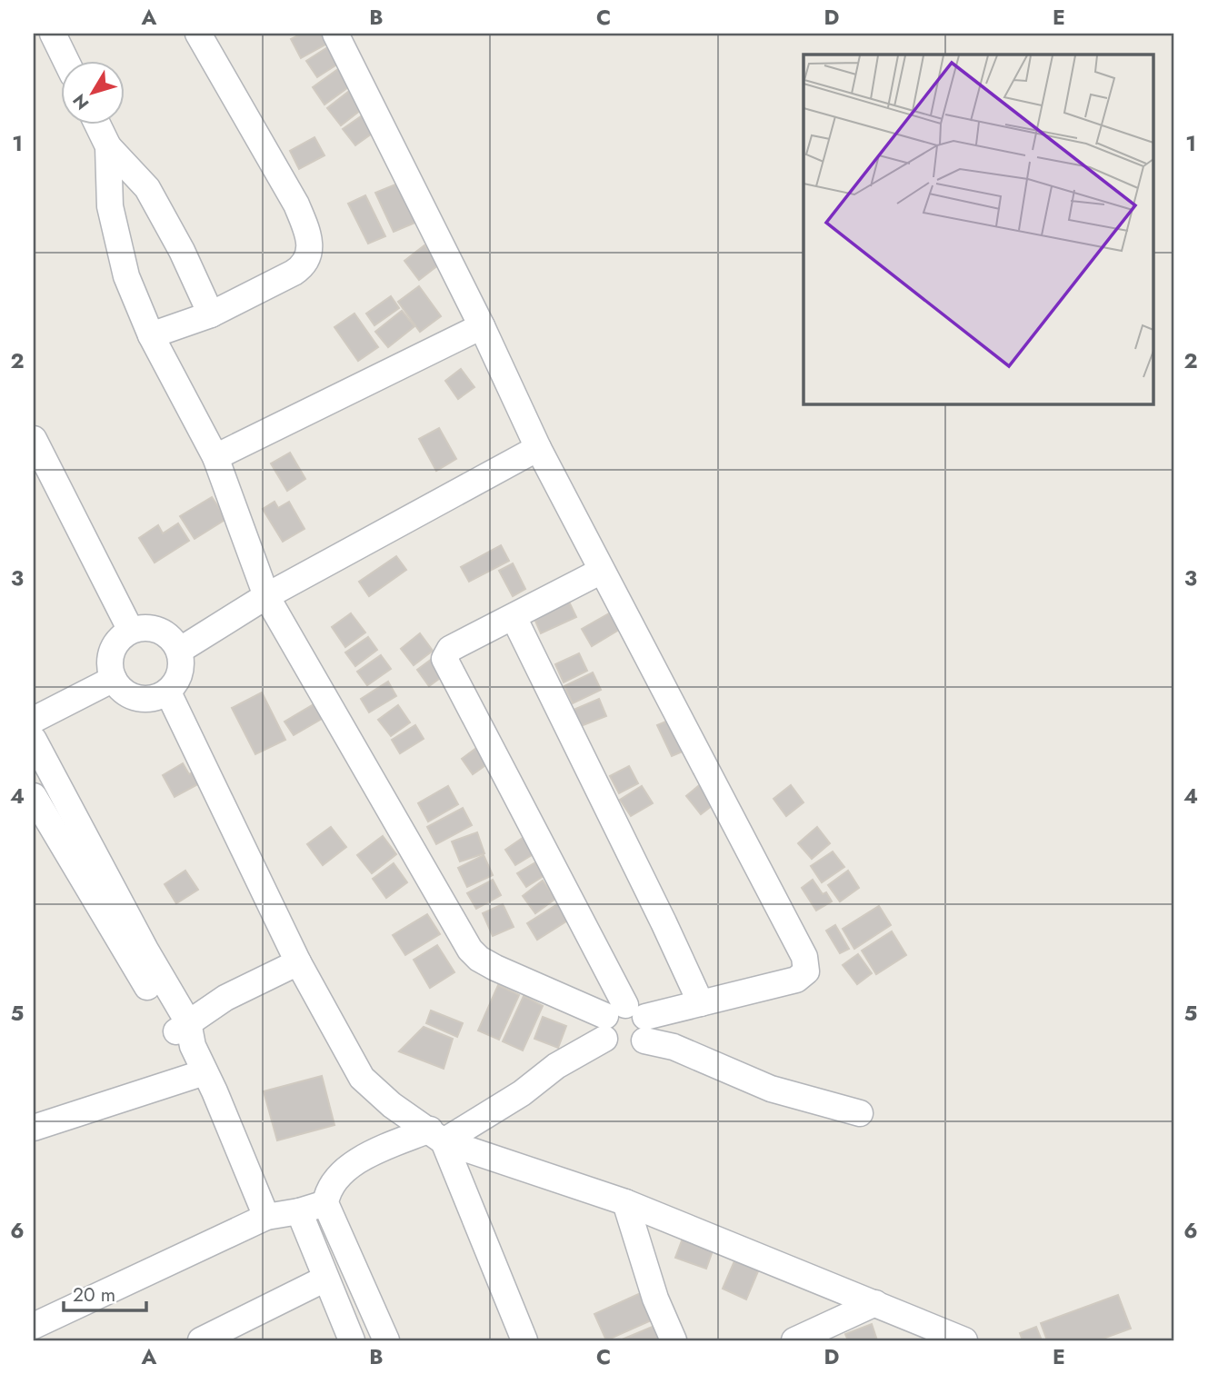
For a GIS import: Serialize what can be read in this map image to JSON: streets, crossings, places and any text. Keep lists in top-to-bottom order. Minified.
{"scale_bar":"20 m","north":"bottom left","grid":{"columns":["A","B","C","D","E"],"rows":["1","2","3","4","5","6"]}}
